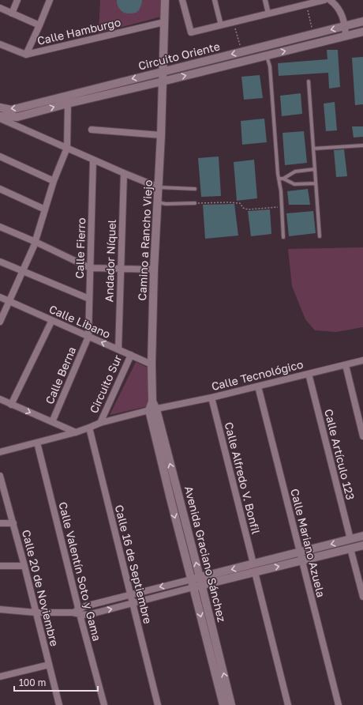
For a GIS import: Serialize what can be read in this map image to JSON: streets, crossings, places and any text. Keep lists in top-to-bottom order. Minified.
{"streets":{"street":["Calle Hamburgo","Circuito Oriente","Camino a Rancho Viejo","Calle Fierro","Andador Níquel","Calle Libano","Calle Berna","Calle Tecnológico","Circuito Sur","Calle Artículo 123","Calle Alfredo V. Bonfil","Calle Mariano Azuela","Avenida Graciano Sánchez","Calle 16 de Septiembre","Calle Valentín Soto y Gama","Calle 20 de Noviembre"]},"crossings":[["Circuito Oriente","Camino a Rancho Viejo"],["Camino a Rancho Viejo","Calle Libano"],["Camino a Rancho Viejo","Calle Tecnológico"],["Camino a Rancho Viejo","Avenida Graciano Sánchez"],["Calle Fierro","Calle Libano"],["Calle Fierro","Calle Berna"],["Andador Níquel","Calle Libano"],["Calle Libano","Calle Berna"],["Calle Libano","Circuito Sur"],["Calle Tecnológico","Circuito Sur"],["Calle Tecnológico","Calle Artículo 123"],["Calle Tecnológico","Calle Alfredo V. Bonfil"],["Calle Tecnológico","Calle Mariano Azuela"],["Calle Tecnológico","Avenida Graciano Sánchez"],["Calle Tecnológico","Calle 16 de Septiembre"],["Calle Tecnológico","Calle Valentín Soto y Gama"]],"scale_bar":"100 m"}
